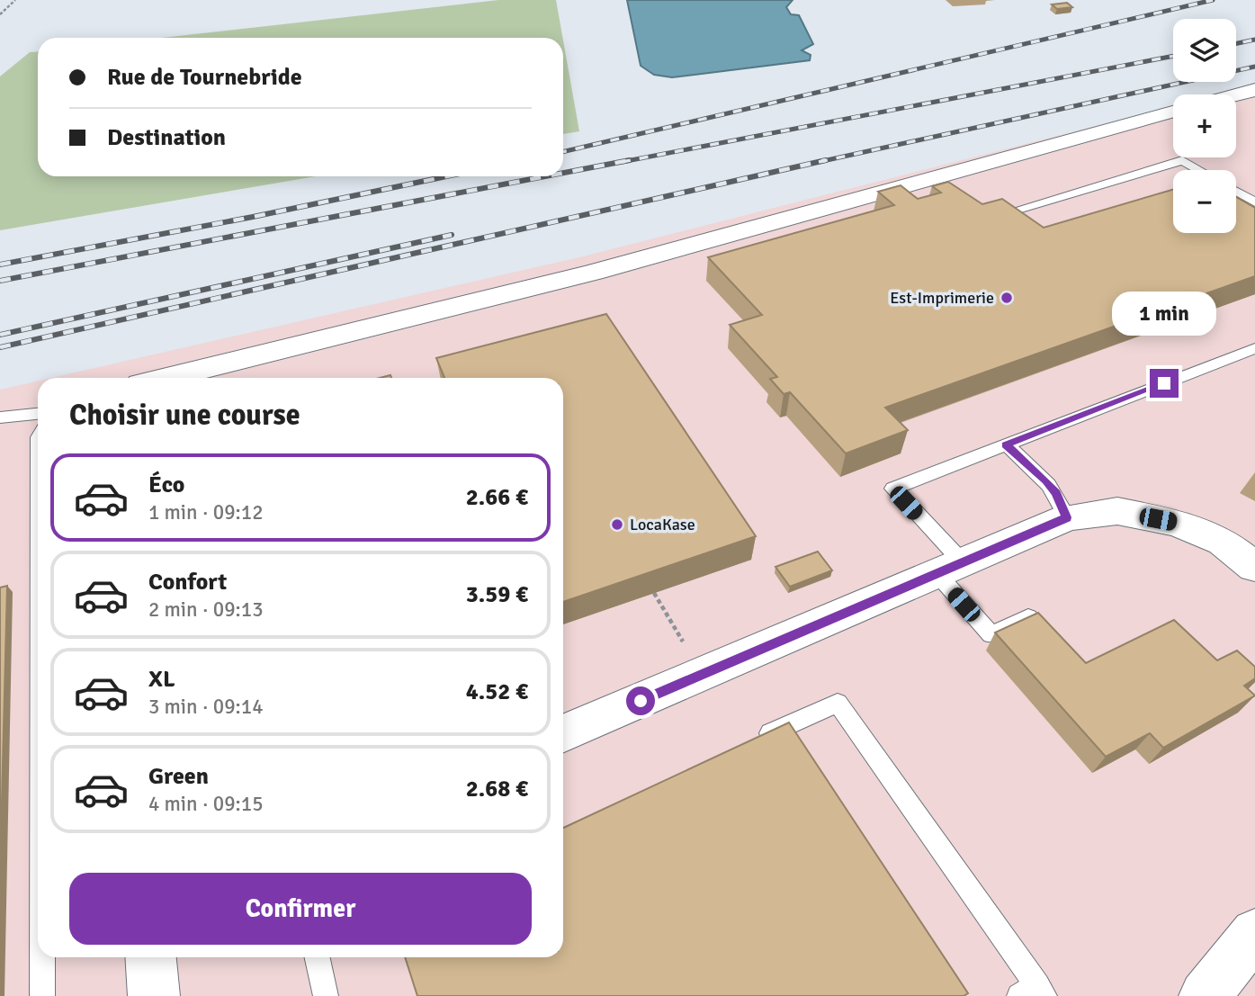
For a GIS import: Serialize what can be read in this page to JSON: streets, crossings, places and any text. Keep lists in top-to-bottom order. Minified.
{"places":["Est-Imprimerie","LocaKase"],"page":{"map_buttons":["+","−"],"banner":["Rue de Tournebride","Destination"],"bubble":"1 min","heading":"Choisir une course","list":[{"name":"Éco","note":"1 min · 09:12","value":"2.66 €"},{"name":"Confort","note":"2 min · 09:13","value":"3.59 €"},{"name":"XL","note":"3 min · 09:14","value":"4.52 €"},{"name":"Green","note":"4 min · 09:15","value":"2.68 €"}],"buttons":"Confirmer"}}
